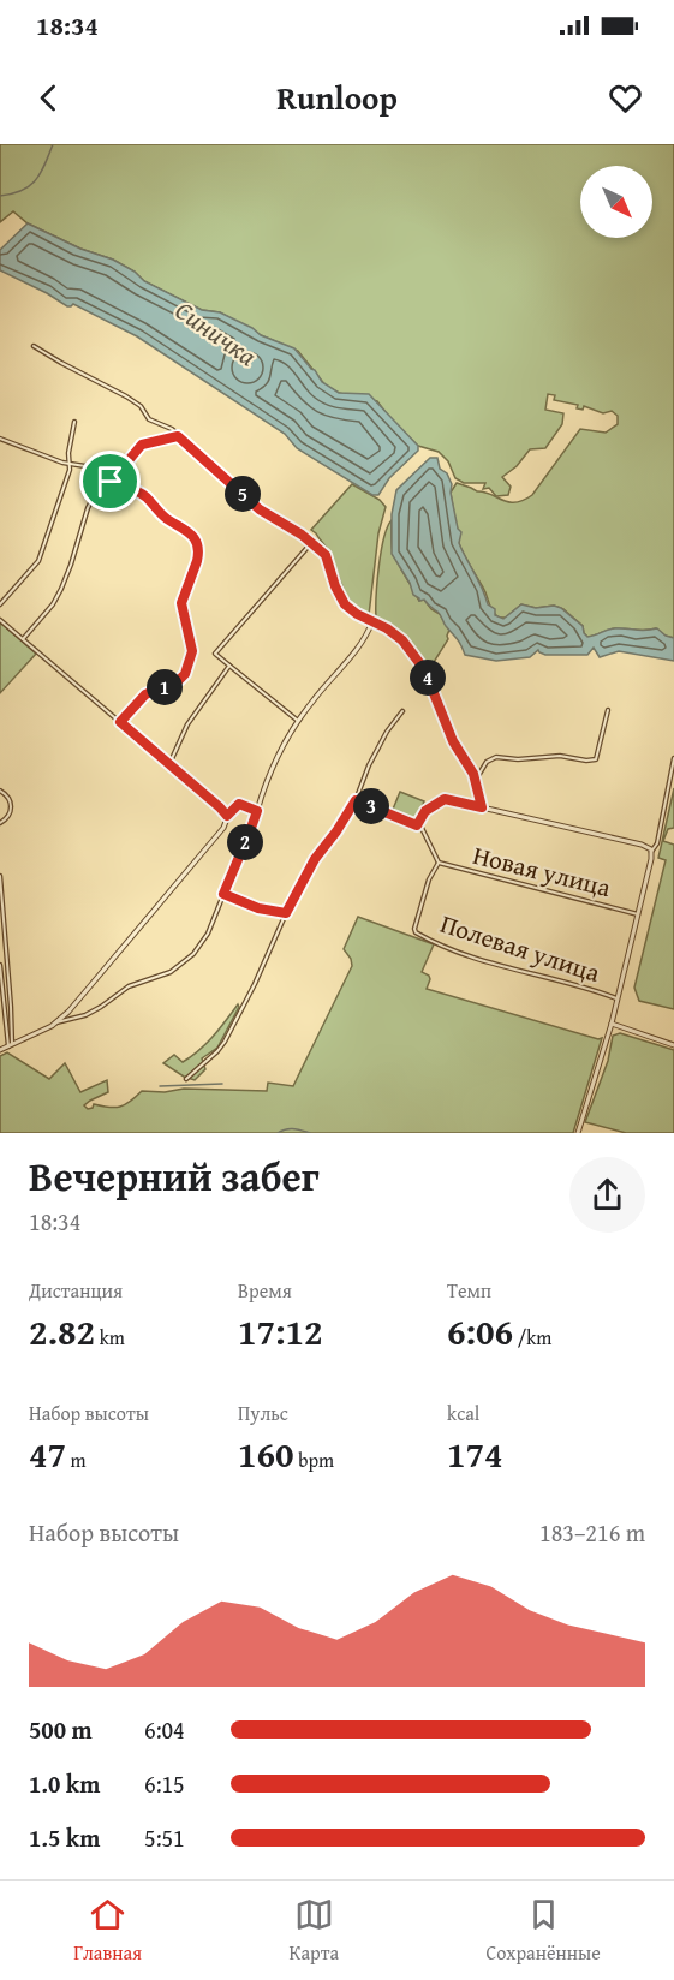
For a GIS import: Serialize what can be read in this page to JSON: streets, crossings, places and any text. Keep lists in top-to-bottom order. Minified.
{"streets":{"street":["Новая улица","Полевая улица"]},"crossings":[["Новая улица","Полевая улица"]],"water":["Синичка"],"north":"bottom right","page":{"status":"18:34","header":"Runloop","pins":["5","4","1","3","2"],"heading":["Вечерний забег","18:34"],"stats":[["Дистанция","2.82 km"],["Время","17:12"],["Темп","6:06 /km"],["Набор высоты","47 m"],["Пульс","160 bpm"],["kcal","174"]],"chart":["Набор высоты","183–216 m"],"list":[{"name":"500 m","note":"6:04"},{"name":"1.0 km","note":"6:15"},{"name":"1.5 km","note":"5:51"}],"tabs":["Главная","Карта","Сохранённые"]}}
